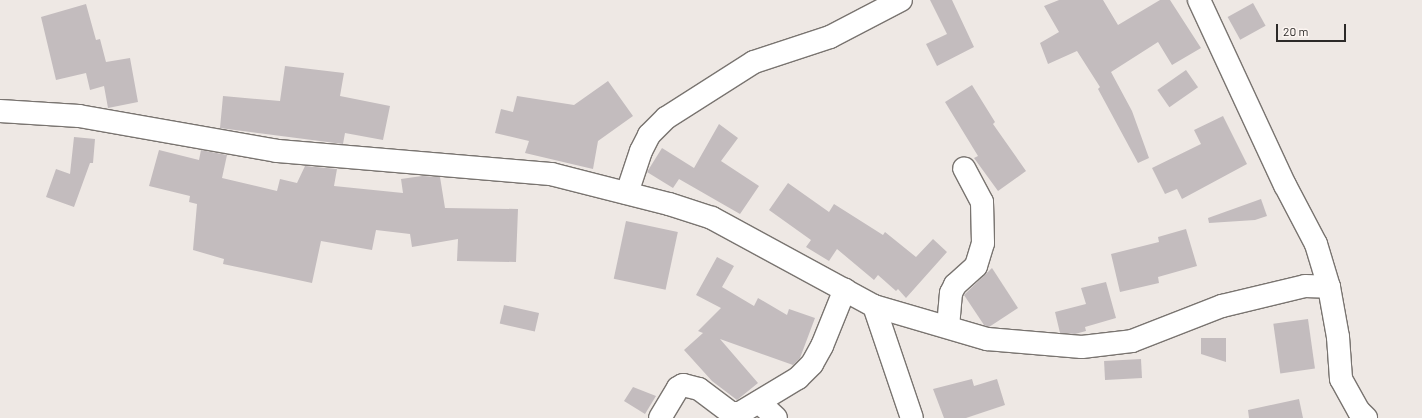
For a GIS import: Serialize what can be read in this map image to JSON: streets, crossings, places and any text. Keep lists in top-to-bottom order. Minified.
{"scale_bar":"20 m"}
